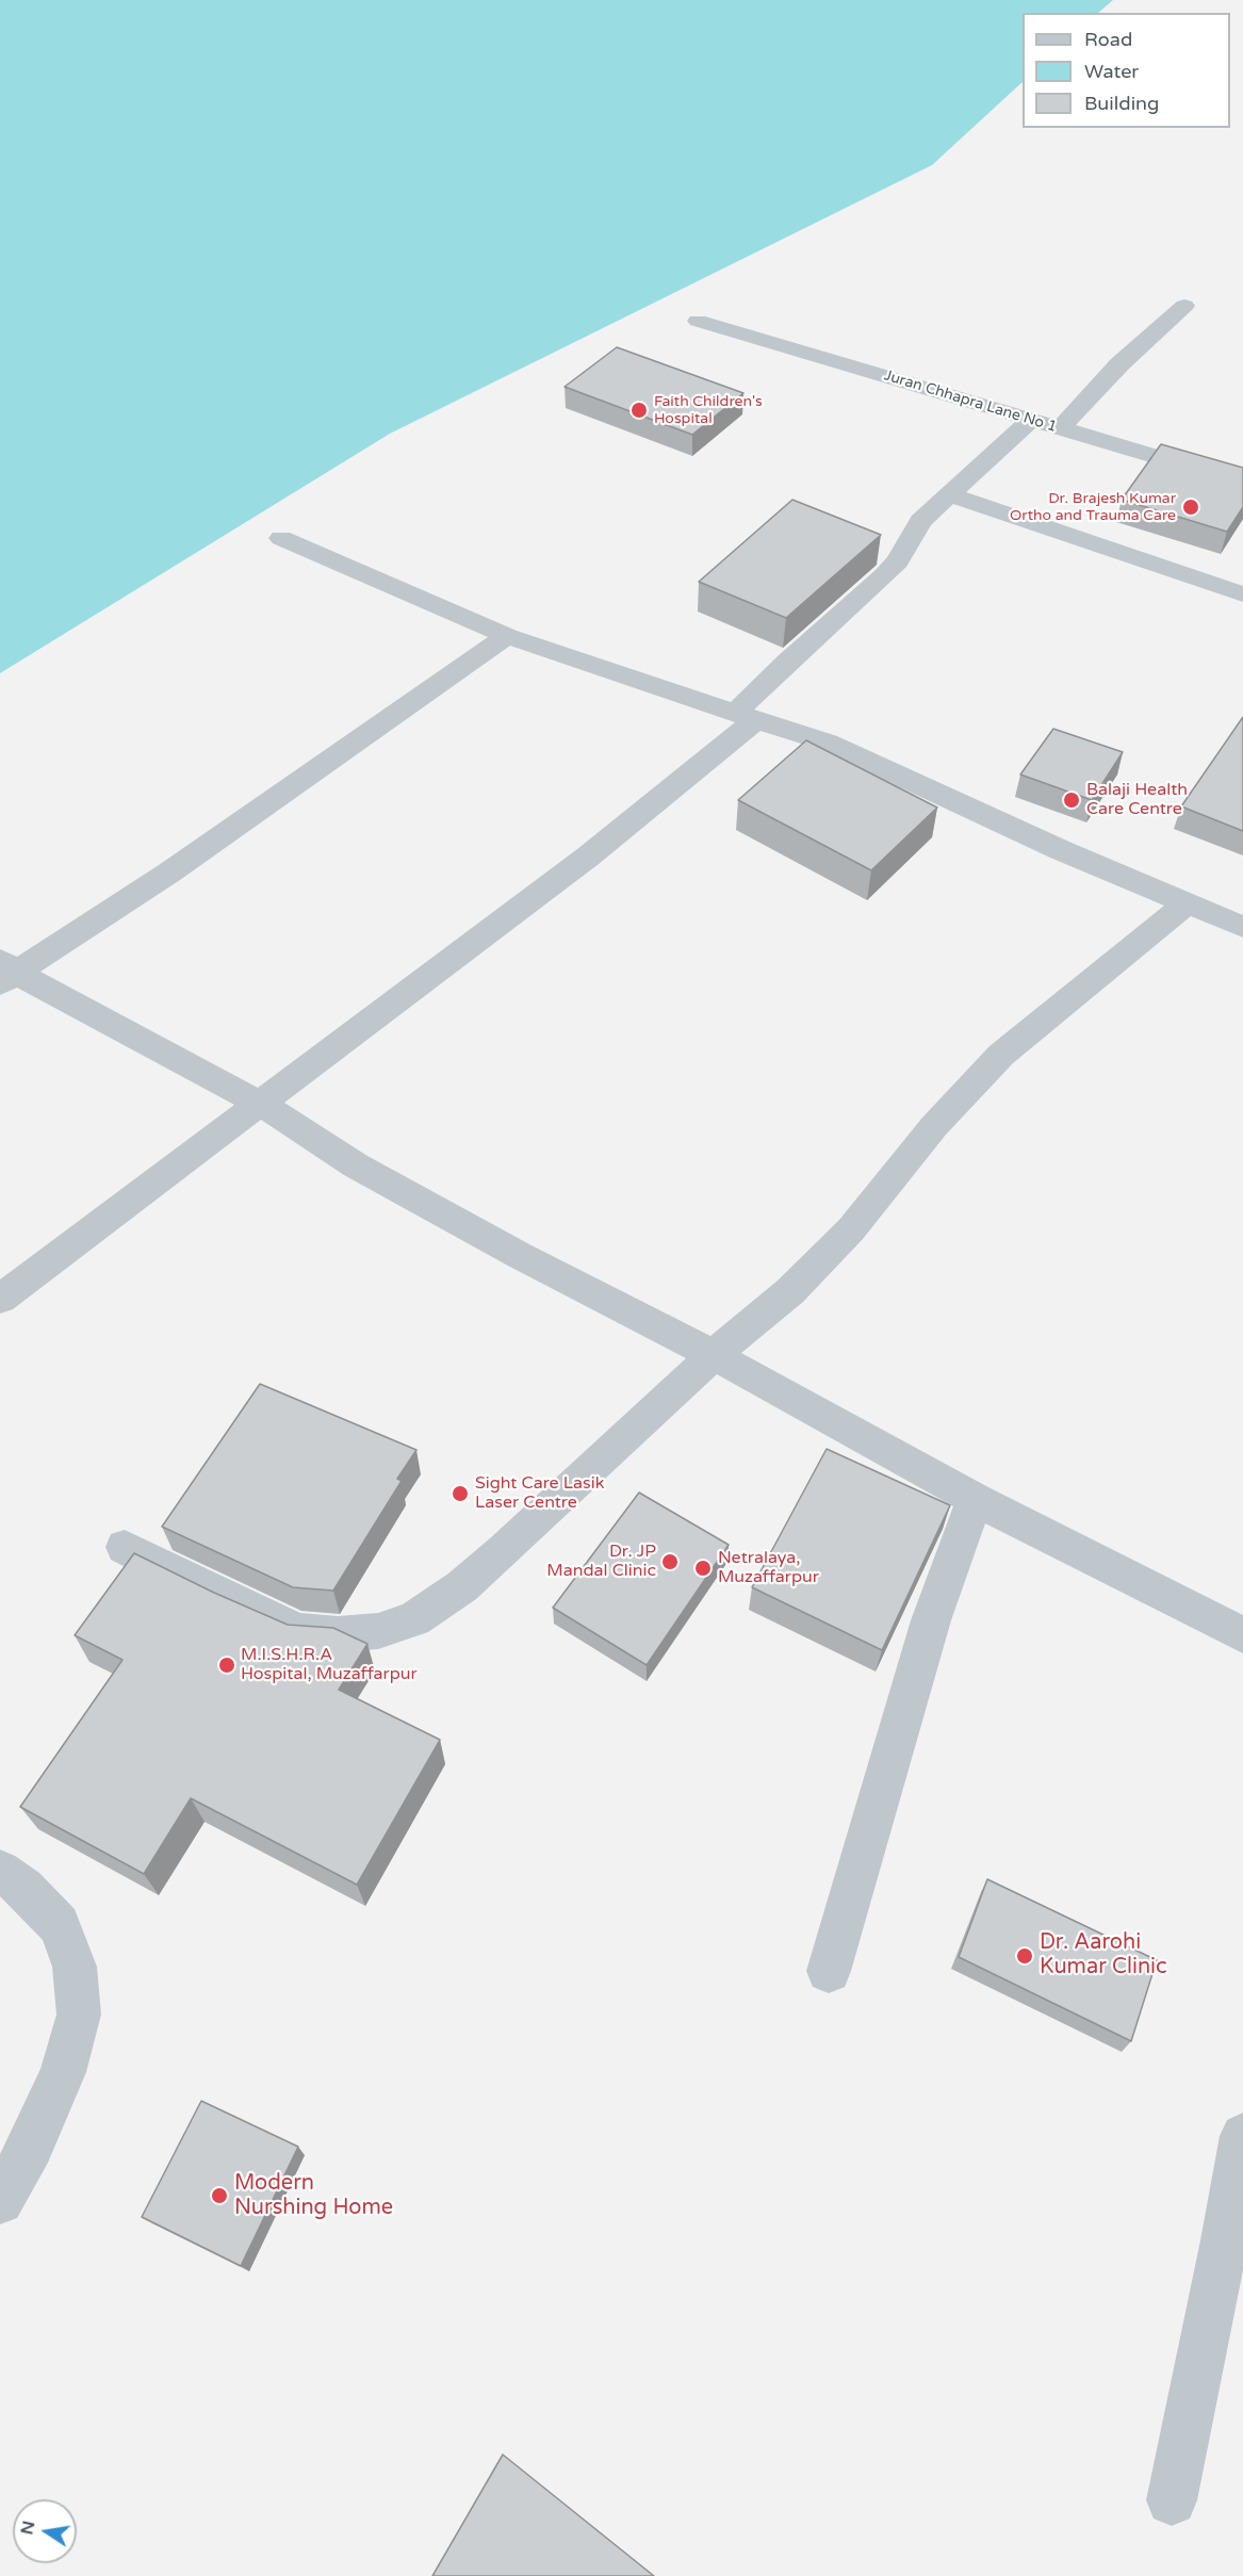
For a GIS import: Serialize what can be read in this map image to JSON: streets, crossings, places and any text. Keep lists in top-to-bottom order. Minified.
{"streets":{"street":["Juran Chhapra Lane No 1"]},"places":["Faith Children's Hospital","Dr. Brajesh Kumar Ortho and Trauma Care","Balaji Health Care Centre","Sight Care Lasik Laser Centre","Dr. JP Mandal Clinic","Netralaya, Muzaffarpur","M.I.S.H.R.A Hospital, Muzaffarpur","Dr. Aarohi Kumar Clinic","Modern Nurshing Home"],"legend":["Road","Water","Building"],"north":"left"}
